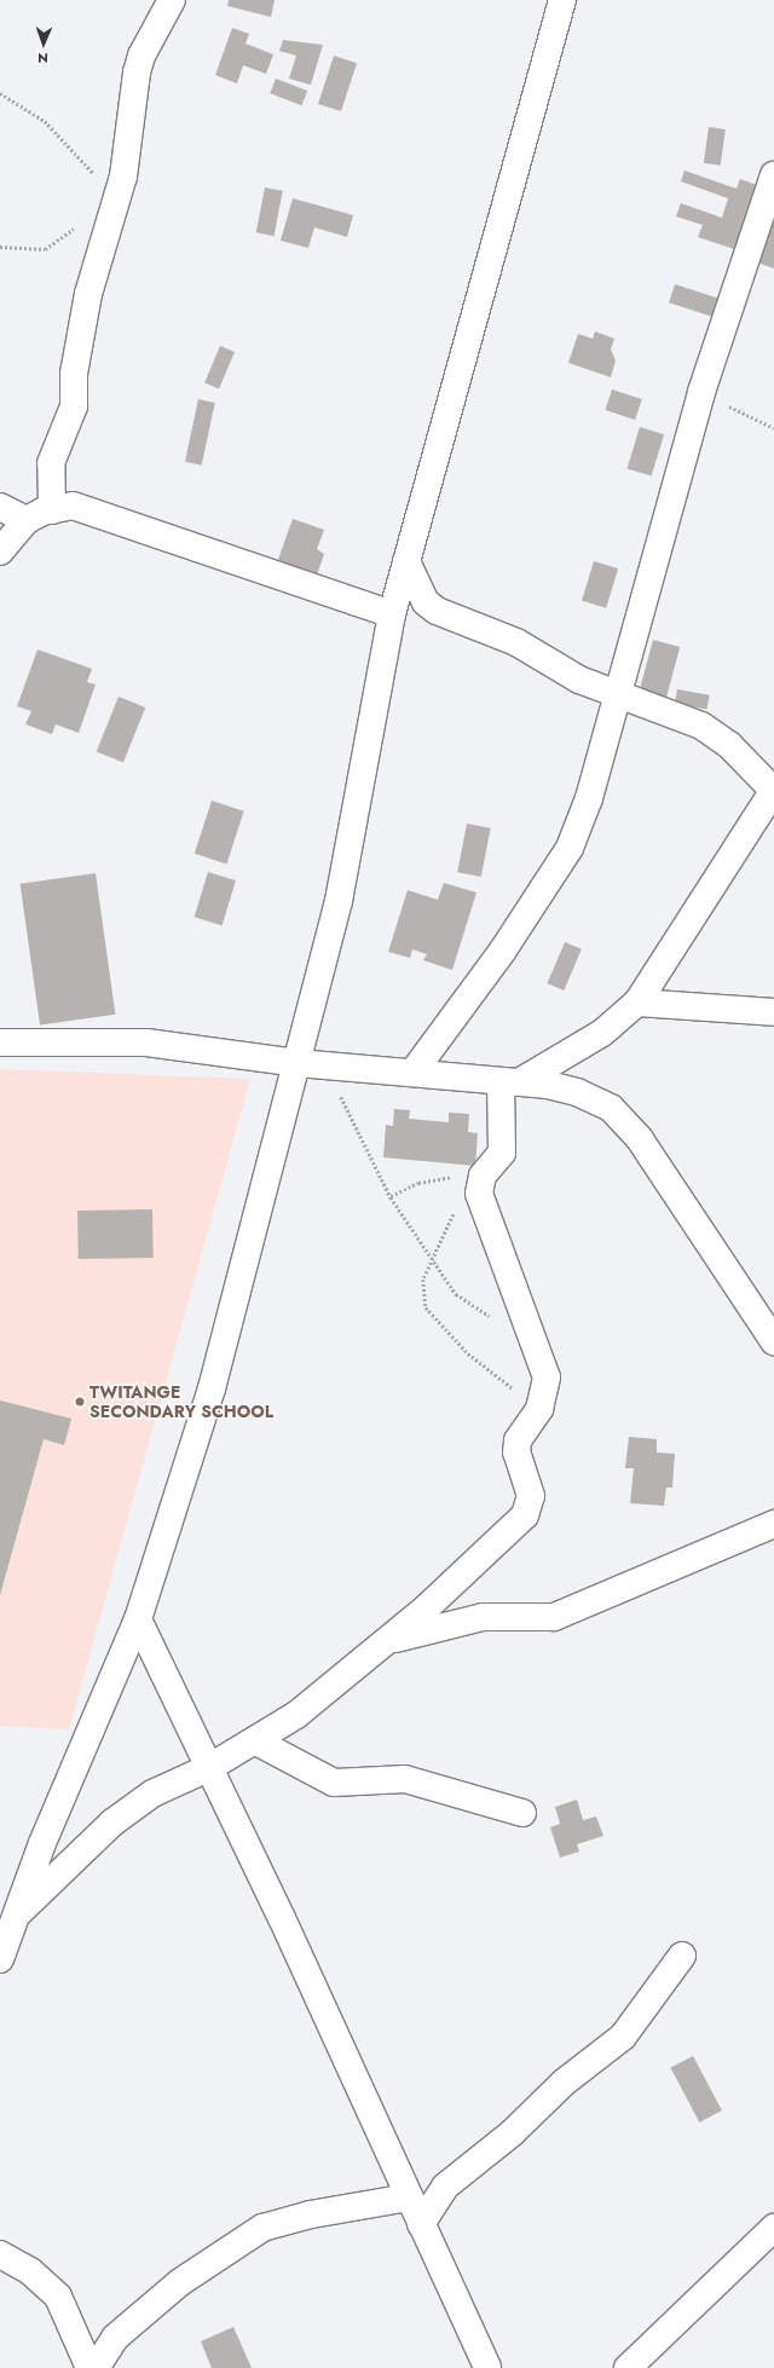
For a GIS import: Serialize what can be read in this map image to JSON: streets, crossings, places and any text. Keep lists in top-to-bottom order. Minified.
{"places":["TWITANGE SECONDARY SCHOOL"],"north":"bottom"}
